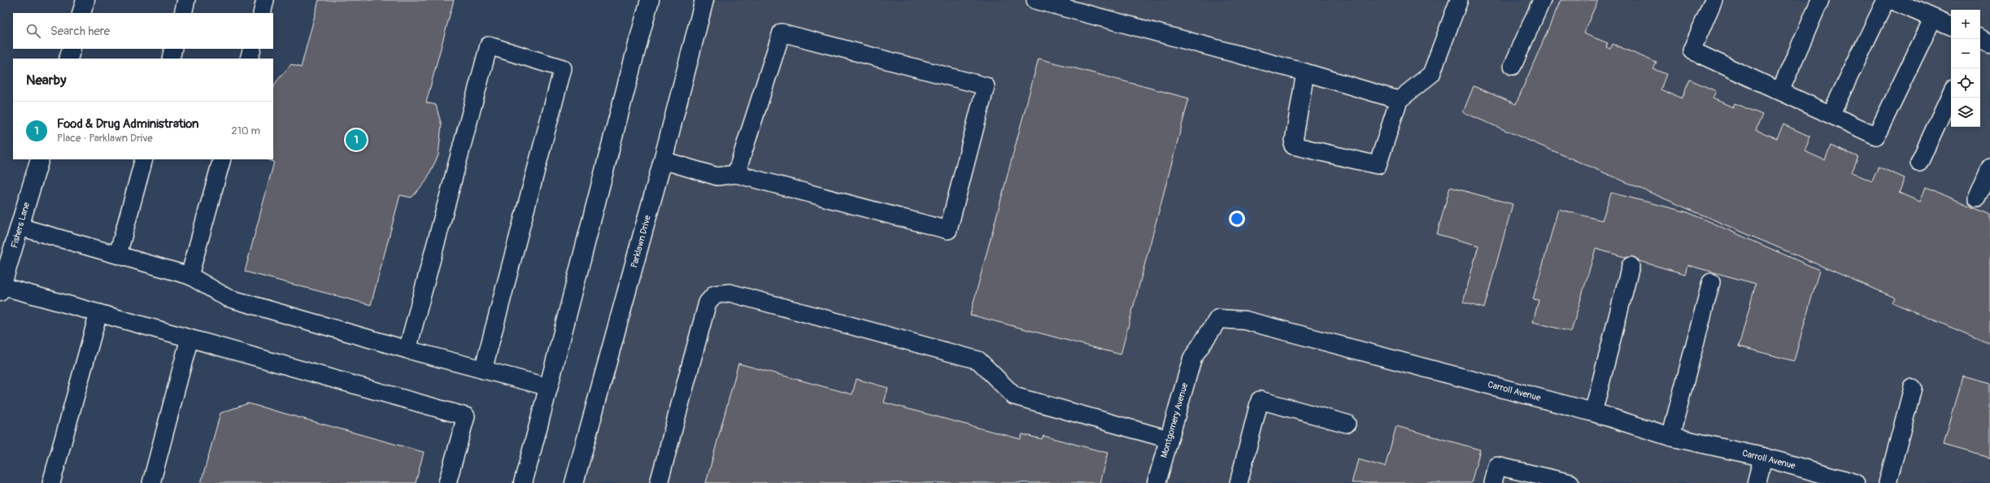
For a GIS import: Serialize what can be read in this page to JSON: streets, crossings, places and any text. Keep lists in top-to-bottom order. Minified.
{"streets":{"street":["Fishers Lane","Parklawn Drive","Carroll Avenue","Montgomery Avenue"]},"crossings":[["Carroll Avenue","Montgomery Avenue"]],"page":{"map_buttons":["+","−"],"search":"Search here","heading":"Nearby","list":[{"mark":"1","name":"Food & Drug Administration","note":"Place · Parklawn Drive","value":"210 m"}],"pins":"1"}}
